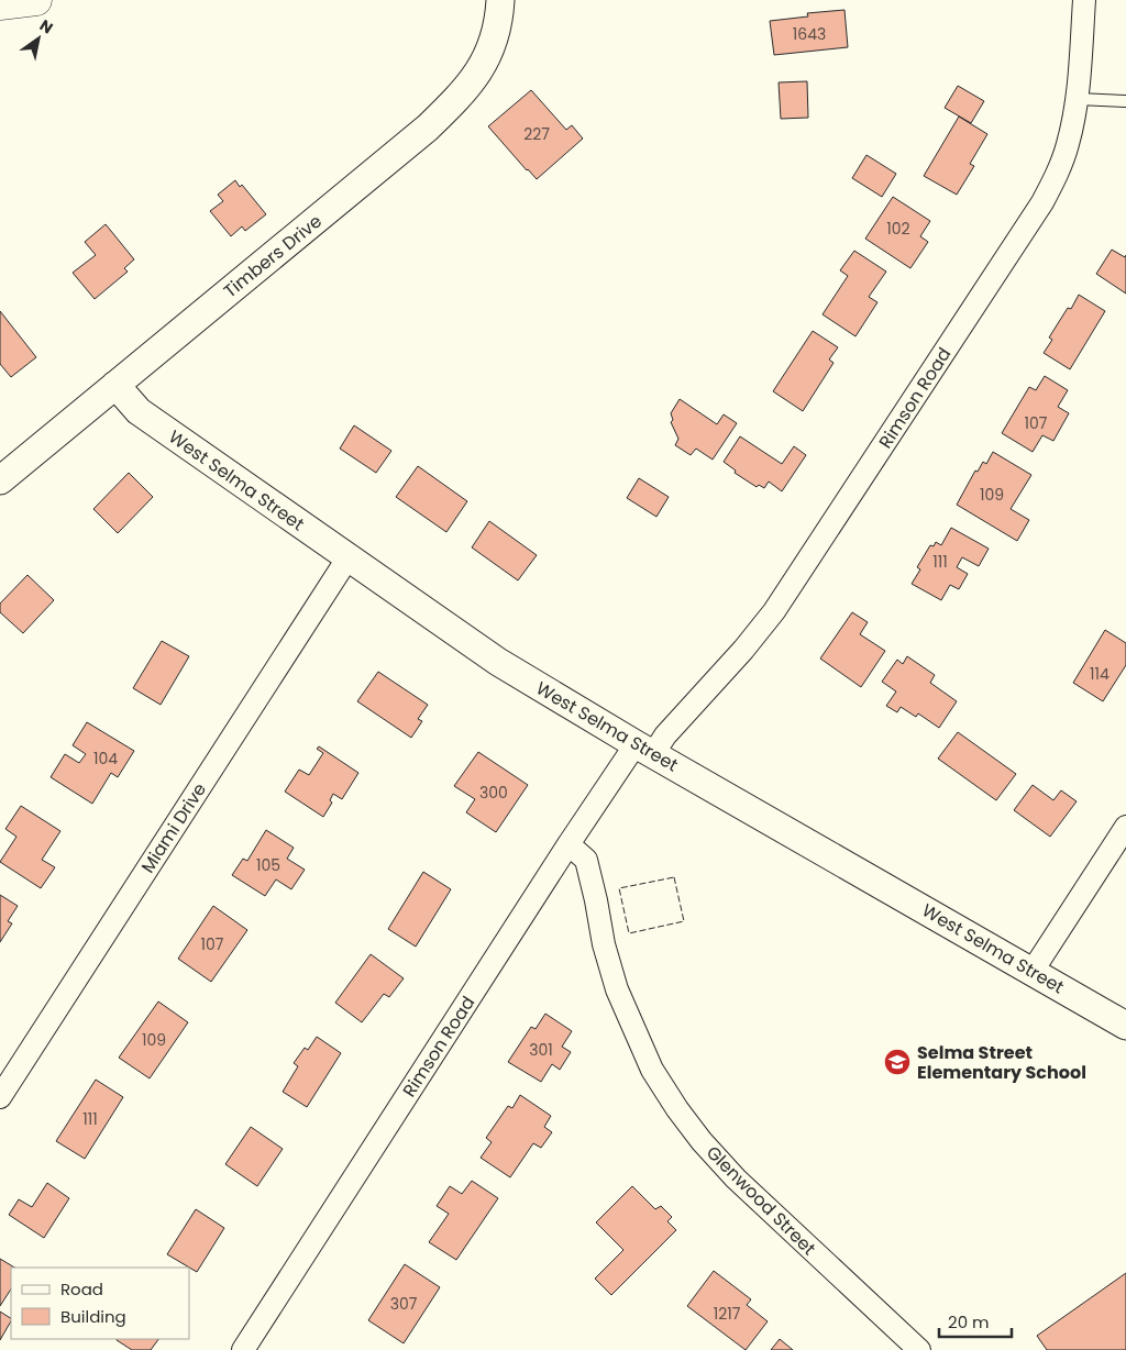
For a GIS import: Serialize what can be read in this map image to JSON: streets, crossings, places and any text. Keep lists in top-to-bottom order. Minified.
{"streets":{"street":["Timbers Drive","Rimson Road","West Selma Street","Miami Drive","Glenwood Street"]},"crossings":[["Timbers Drive","West Selma Street"],["Rimson Road","West Selma Street"],["Rimson Road","Glenwood Street"],["West Selma Street","Miami Drive"]],"places":{"school or university":["Selma Street Elementary School"]},"house_numbers":["1643","227","102","107","109","111","114","104","300","105","107","109","301","111","307","1217"],"legend":["Road","Building"],"scale_bar":"20 m","north":"top right"}
